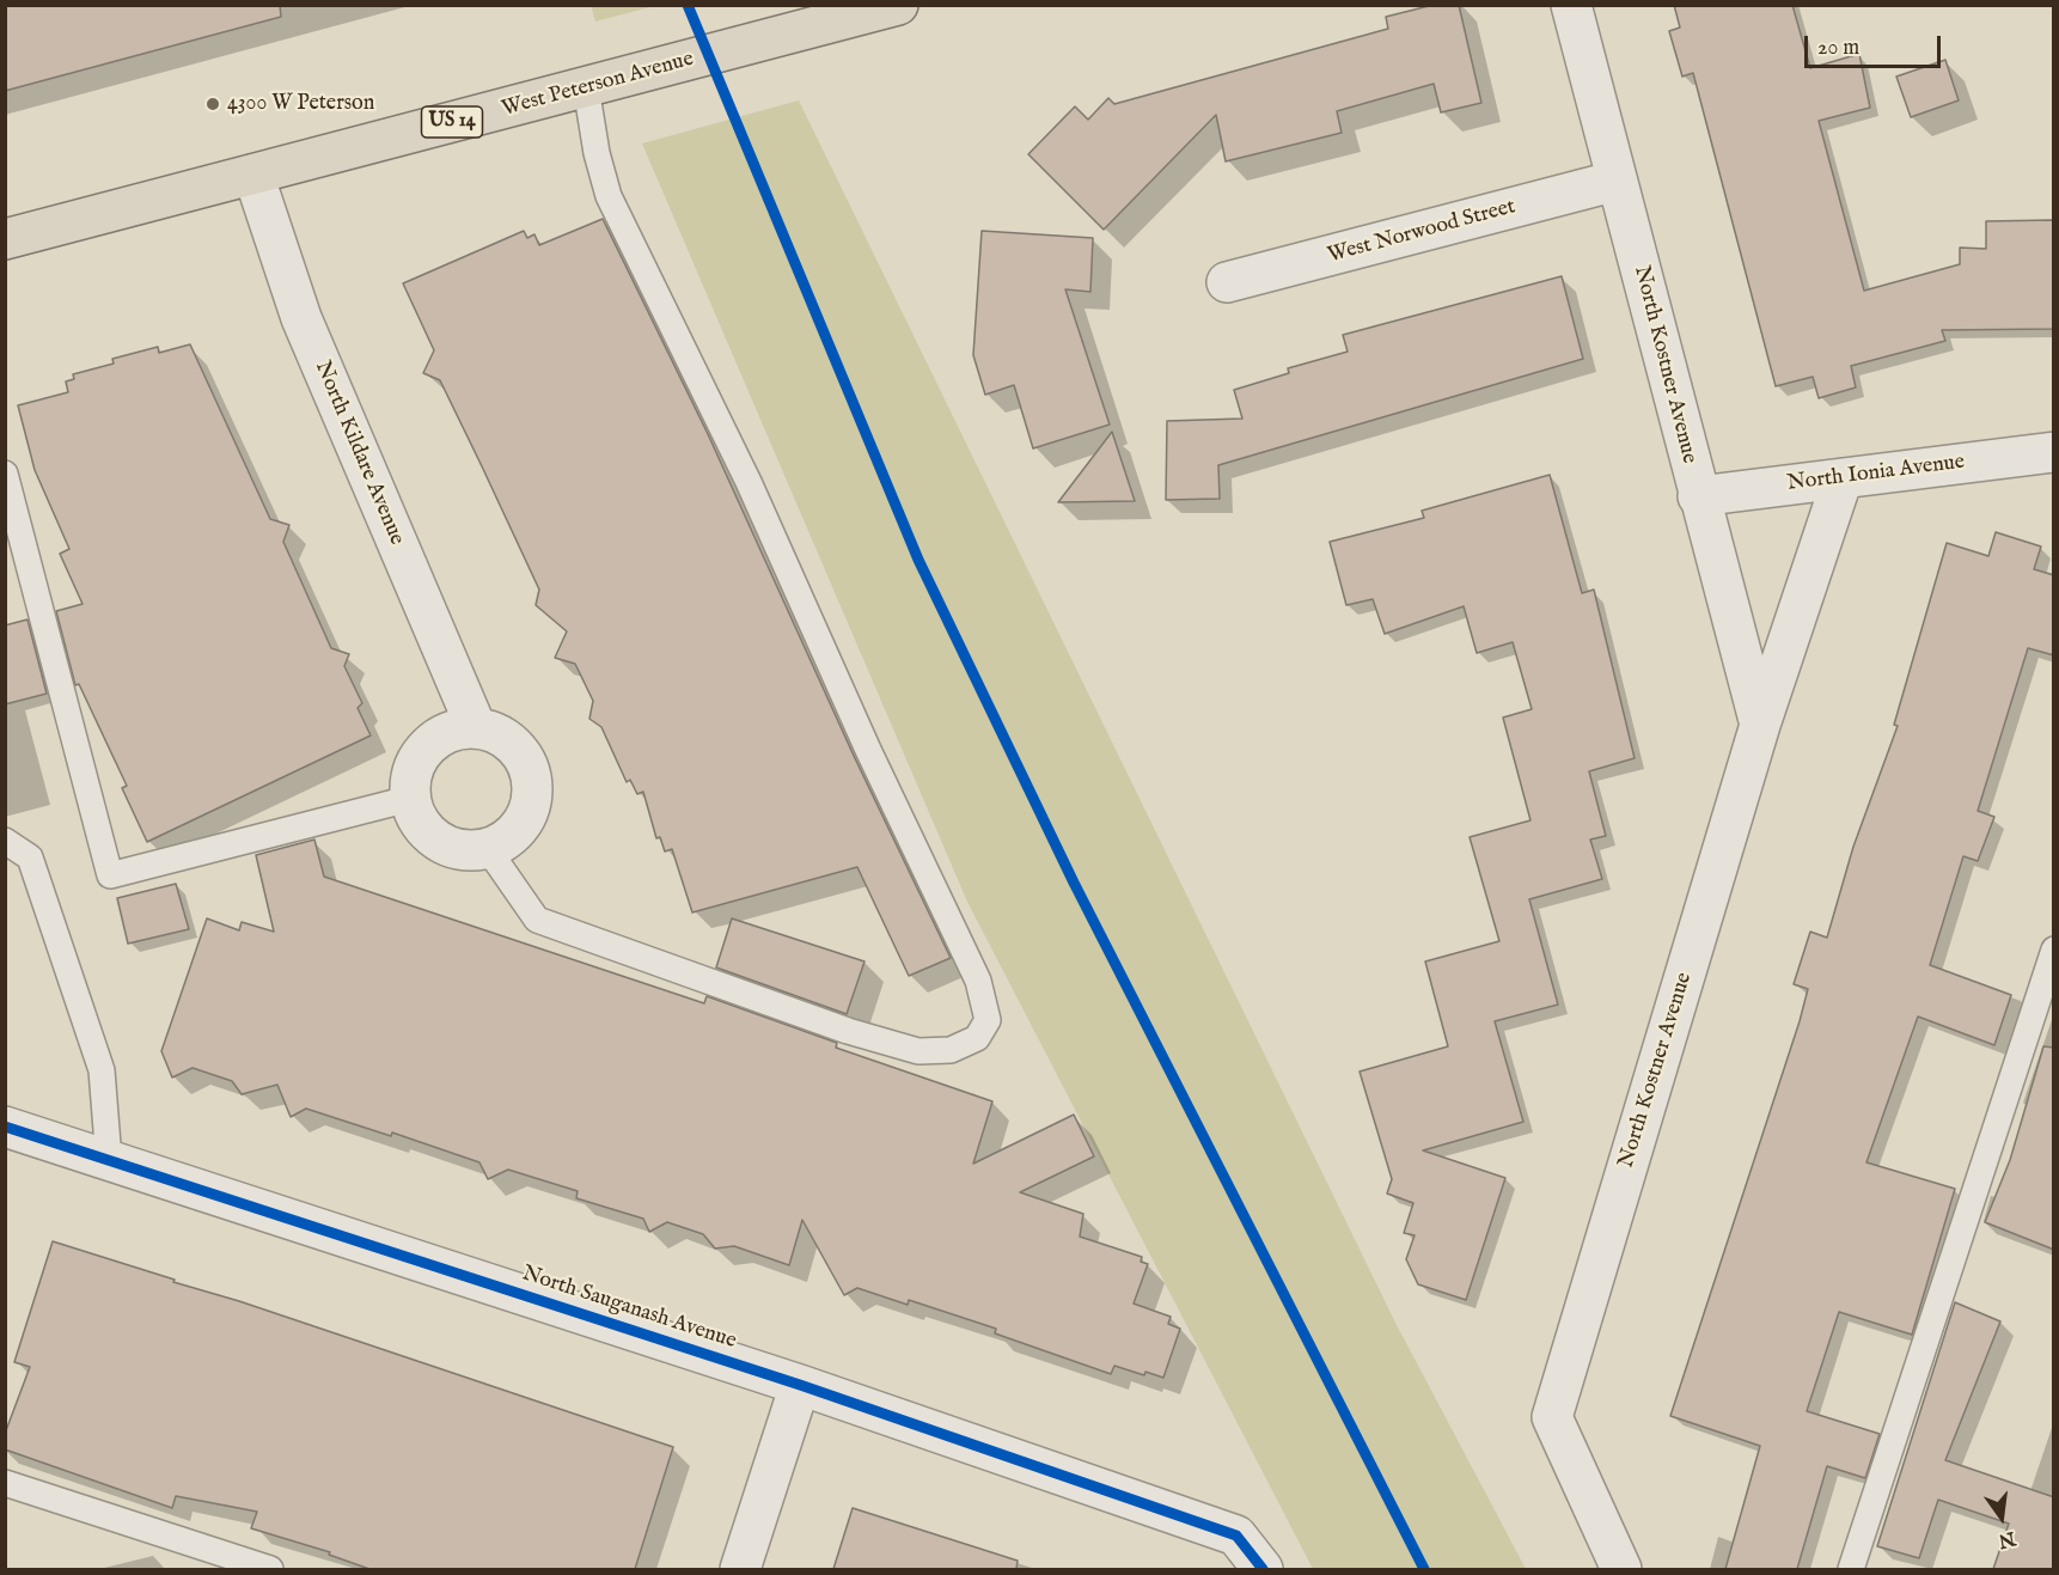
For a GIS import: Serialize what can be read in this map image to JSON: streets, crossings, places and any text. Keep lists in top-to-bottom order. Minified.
{"streets":{"main road":["West Peterson Avenue","US 14"],"street":["West Norwood Street","North Kostner Avenue","North Kildare Avenue","North Ionia Avenue","North Sauganash Avenue"]},"crossings":[["West Peterson Avenue","North Kildare Avenue"],["West Norwood Street","North Kostner Avenue"],["North Kostner Avenue","North Ionia Avenue"]],"places":["4300 W Peterson"],"scale_bar":"20 m","north":"bottom"}
